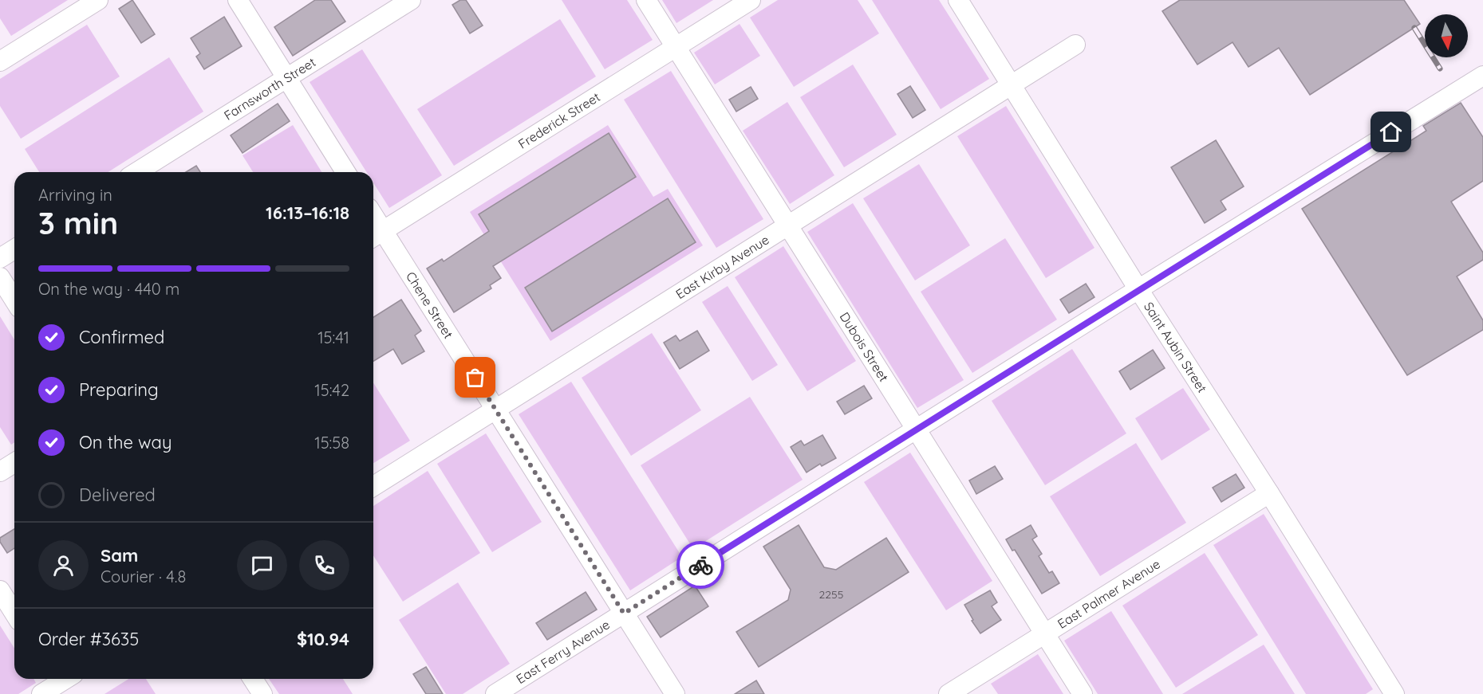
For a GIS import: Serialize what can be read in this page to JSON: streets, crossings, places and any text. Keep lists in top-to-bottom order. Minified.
{"streets":{"street":["Farnsworth Street","Frederick Street","East Kirby Avenue","Chene Street","Dubois Street","Saint Aubin Street","East Palmer Avenue","East Ferry Avenue"]},"crossings":[["Frederick Street","Chene Street"],["Frederick Street","Dubois Street"],["East Kirby Avenue","Chene Street"],["East Kirby Avenue","Dubois Street"],["East Kirby Avenue","Saint Aubin Street"],["Chene Street","East Ferry Avenue"],["Dubois Street","East Palmer Avenue"],["Dubois Street","East Ferry Avenue"],["Saint Aubin Street","East Palmer Avenue"],["Saint Aubin Street","East Ferry Avenue"]],"house_numbers":["2255"],"north":"bottom","page":{"heading":["3 min","Arriving in","16:13–16:18"],"panel":["Sam","Courier · 4.8","Order #3635","$10.94"],"bar":"On the way · 440 m","list":[["Confirmed","15:41"],["Preparing","15:42"],["On the way","15:58"],"Delivered"]}}
